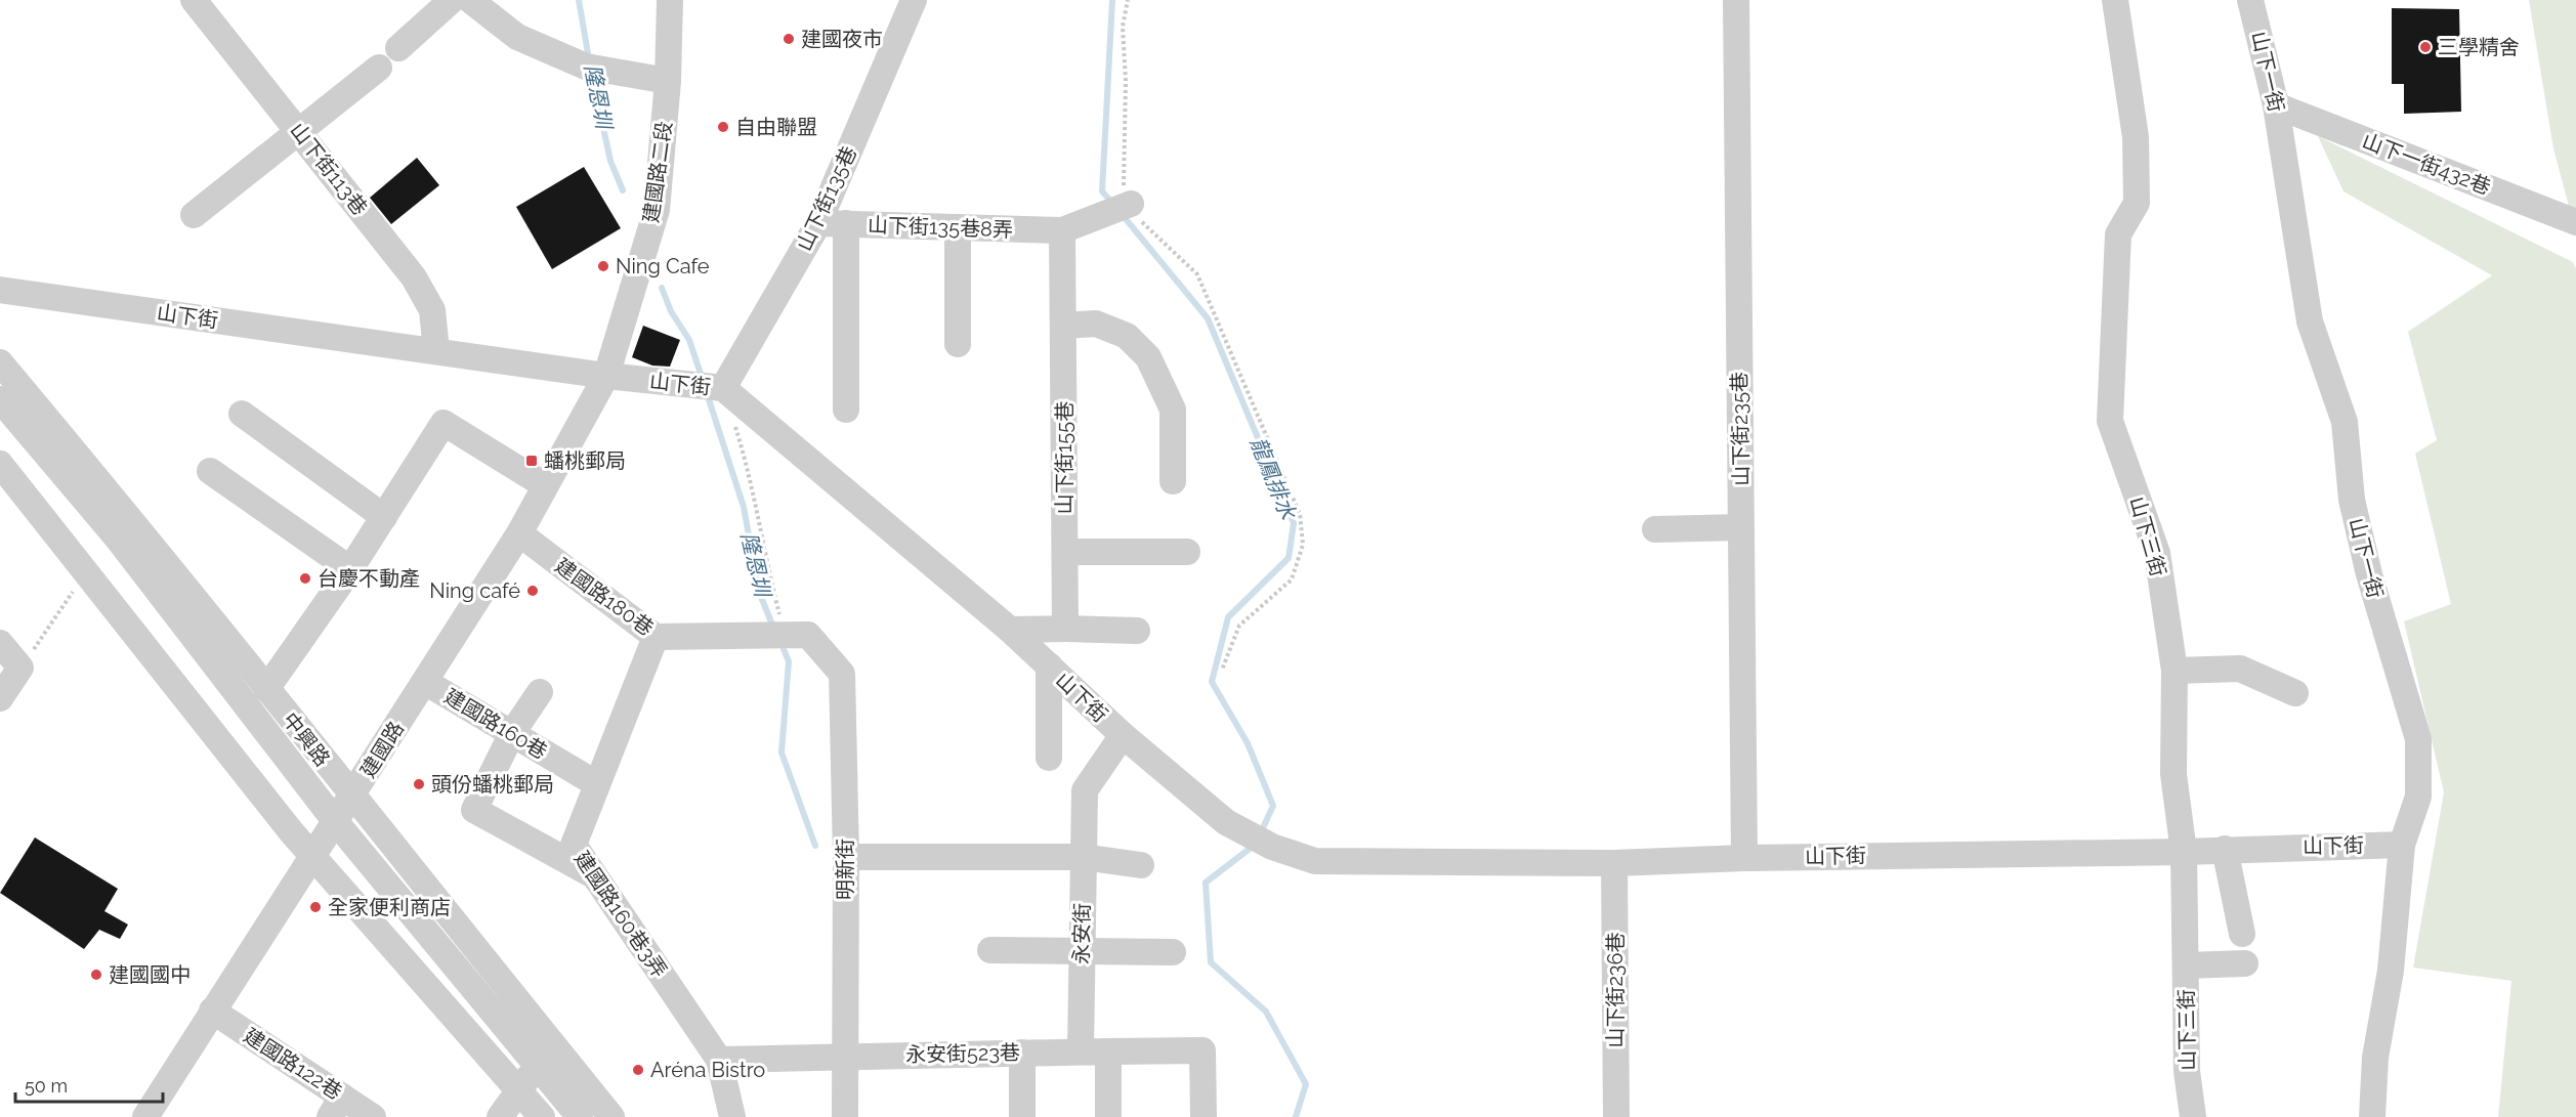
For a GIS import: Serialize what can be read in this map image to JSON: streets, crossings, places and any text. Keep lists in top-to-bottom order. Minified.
{"streets":{"street":["山下一街","山下一街432巷","山下街113巷","建國路二段","山下街135巷","山下街135巷8弄","山下街","山下街235巷","山下街155巷","山下三街","建國路180巷","建國路160巷","中興路","建國路","明新街","建國路160巷3弄","永安街","山下街236巷","永安街523巷","建國路122巷"]},"crossings":[["山下一街","山下一街432巷"],["山下一街","山下街"],["山下街113巷","山下街"],["建國路二段","山下街"],["建國路二段","建國路"],["山下街135巷","山下街135巷8弄"],["山下街135巷","山下街"],["山下街135巷8弄","山下街155巷"],["山下街","山下街235巷"],["山下街","山下三街"],["山下街","建國路"],["山下街","永安街"],["山下街","山下街236巷"],["建國路180巷","建國路"],["建國路180巷","明新街"],["建國路180巷","建國路160巷3弄"],["建國路160巷","建國路"],["建國路160巷","建國路160巷3弄"],["中興路","建國路"],["建國路","建國路122巷"],["明新街","永安街523巷"],["建國路160巷3弄","永安街523巷"],["永安街","永安街523巷"]],"water":["隆恩圳","龍鳳排水"],"places":{"other":["建國夜市","三學精舍","自由聯盟","Ning Cafe","台慶不動產","Ning café","頭份蟠桃郵局","全家便利商店","建國國中","Aréna Bistro"],"transit":["蟠桃郵局"]},"scale_bar":"50 m"}
